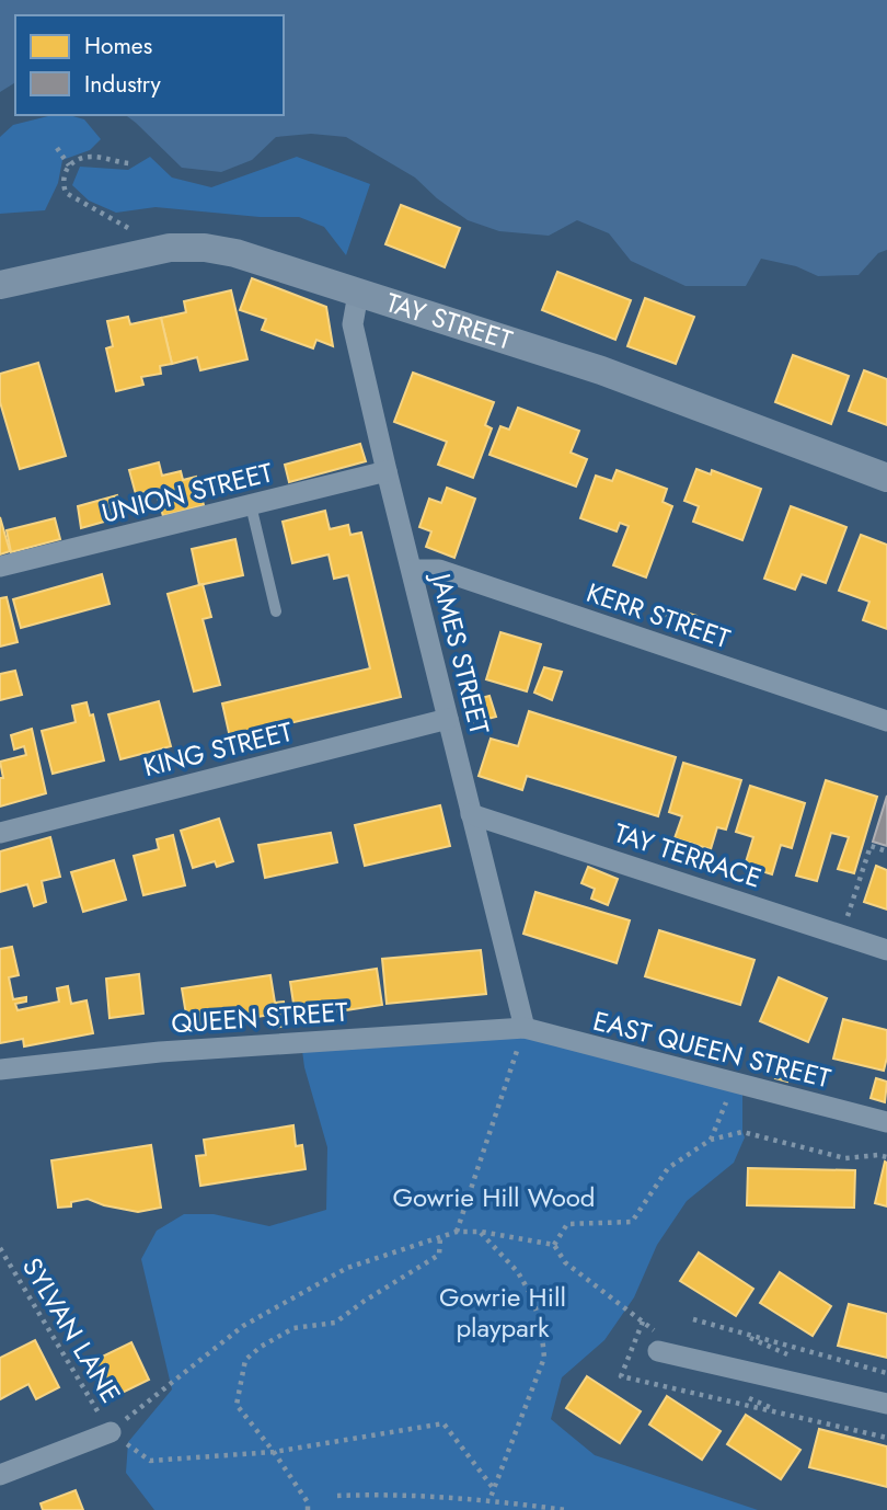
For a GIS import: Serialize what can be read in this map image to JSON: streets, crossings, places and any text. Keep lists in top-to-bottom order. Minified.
{"streets":{"main road":["TAY STREET"],"street":["UNION STREET","KERR STREET","JAMES STREET","KING STREET","TAY TERRACE","QUEEN STREET","EAST QUEEN STREET"],"path":["SYLVAN LANE"]},"crossings":[["TAY STREET","JAMES STREET"],["UNION STREET","JAMES STREET"],["KERR STREET","JAMES STREET"],["JAMES STREET","KING STREET"],["JAMES STREET","TAY TERRACE"],["JAMES STREET","QUEEN STREET"],["JAMES STREET","EAST QUEEN STREET"],["QUEEN STREET","EAST QUEEN STREET"]],"parks":["Gowrie Hill Wood","Gowrie Hill playpark"],"legend":["Homes","Industry"]}
